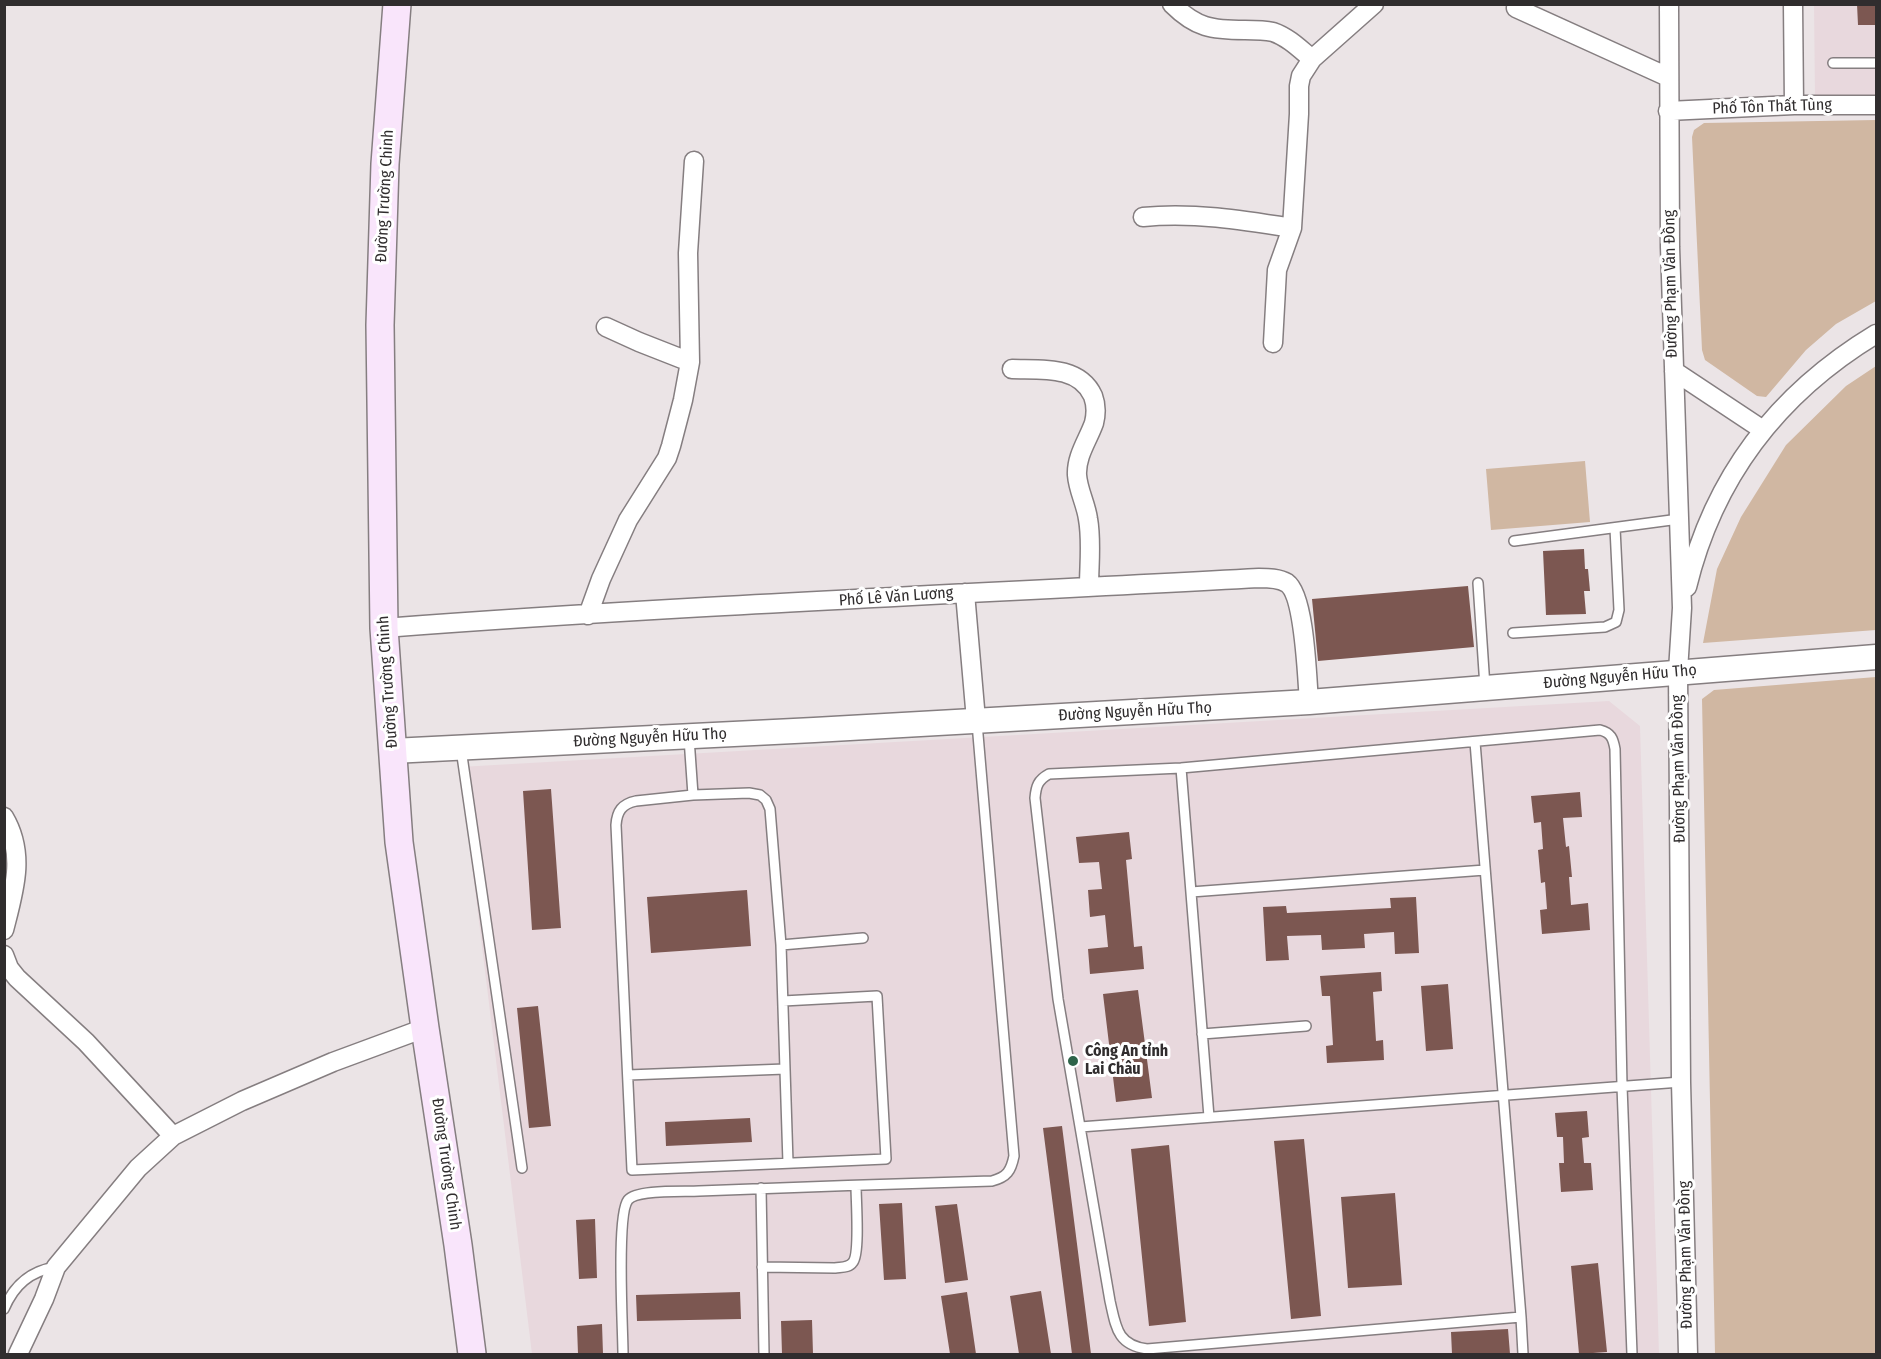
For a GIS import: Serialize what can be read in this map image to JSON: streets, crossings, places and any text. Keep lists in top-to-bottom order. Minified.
{"streets":{"main road":["Đường Trường Chinh"],"street":["Phố Tôn Thất Tùng","Đường Phạm Văn Đồng","Phố Lê Văn Lương","Đường Nguyễn Hữu Thọ"]},"crossings":[["Phố Tôn Thất Tùng","Đường Phạm Văn Đồng"],["Đường Trường Chinh","Phố Lê Văn Lương"],["Đường Trường Chinh","Đường Nguyễn Hữu Thọ"],["Đường Phạm Văn Đồng","Đường Nguyễn Hữu Thọ"],["Phố Lê Văn Lương","Đường Nguyễn Hữu Thọ"]],"places":["Công An tỉnh Lai Châu"]}
